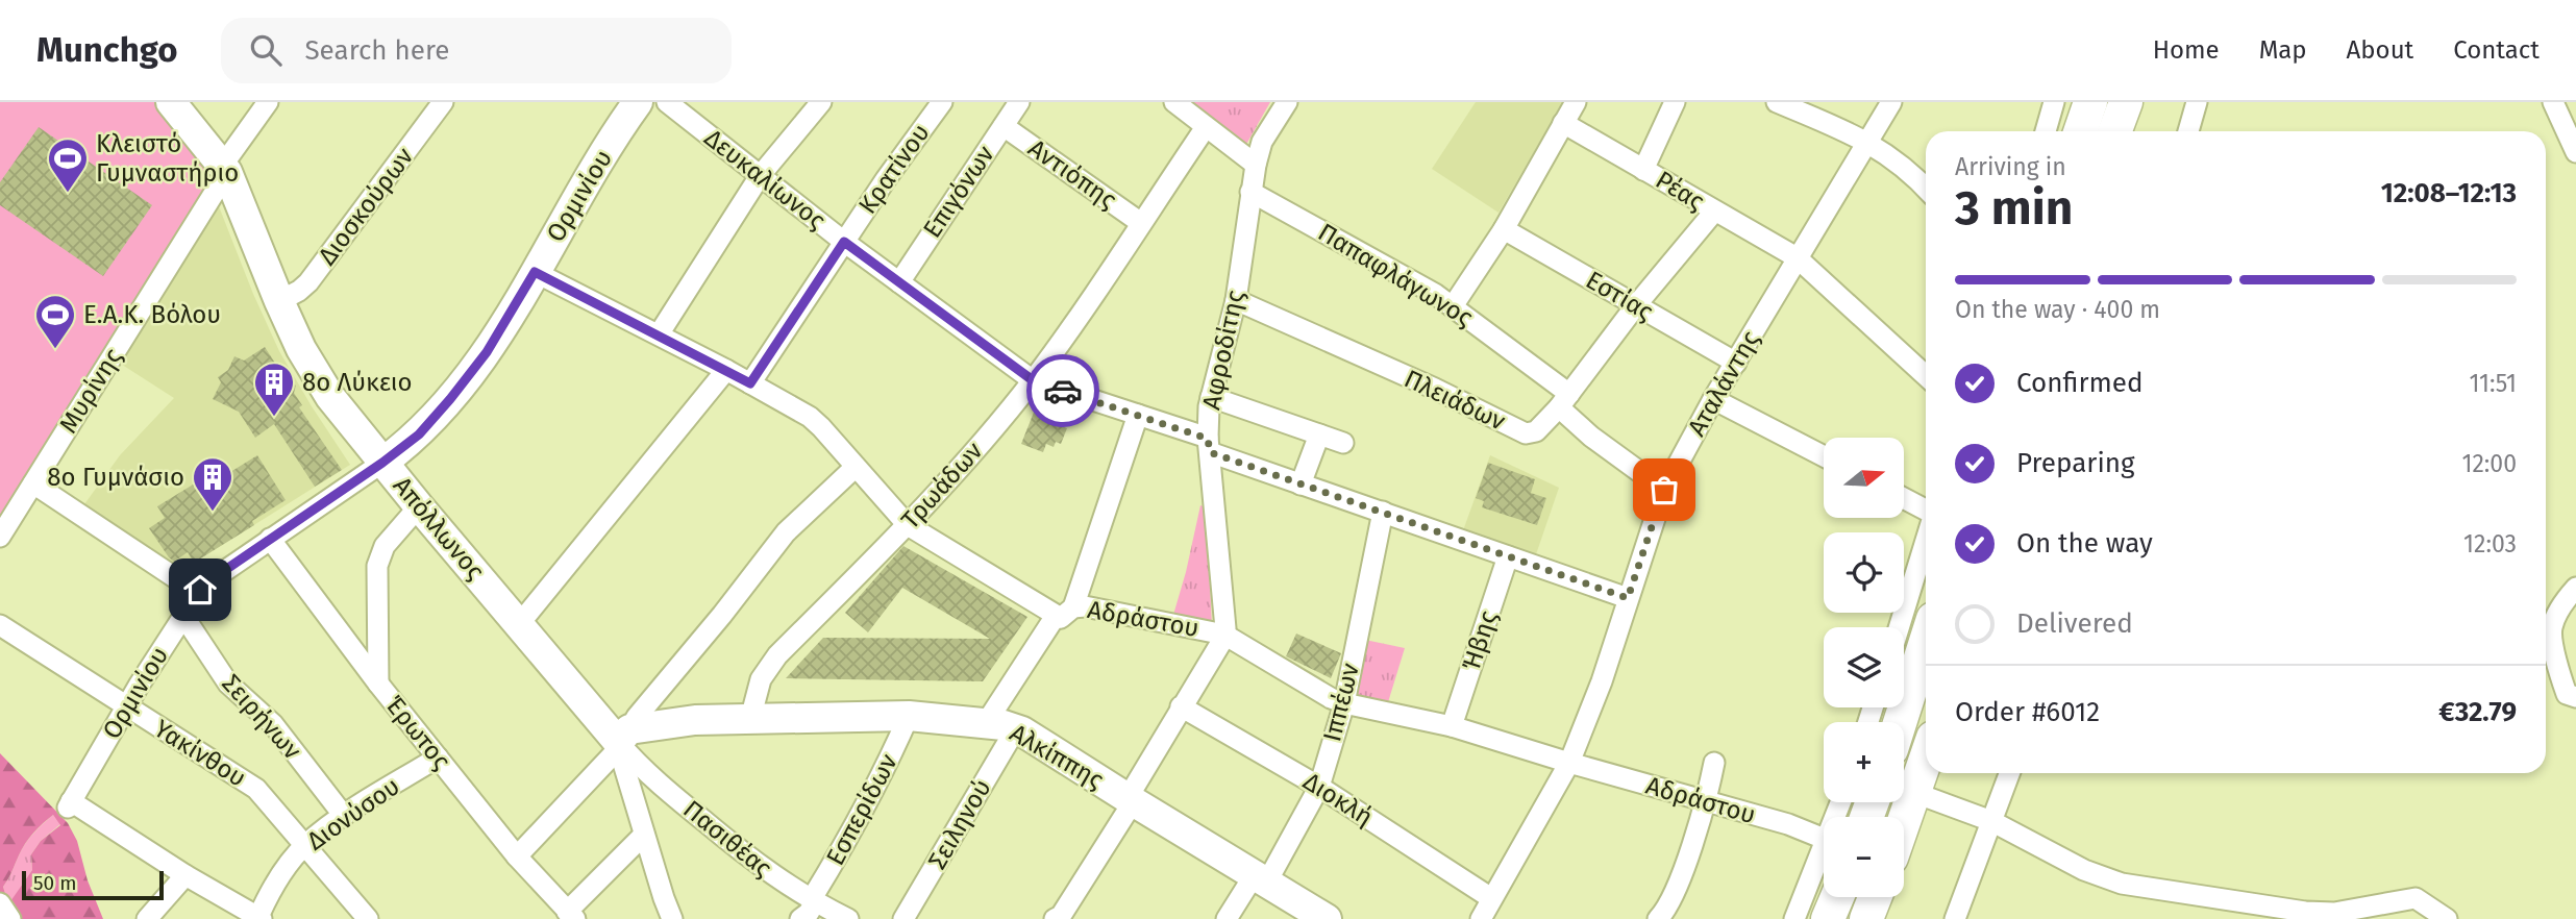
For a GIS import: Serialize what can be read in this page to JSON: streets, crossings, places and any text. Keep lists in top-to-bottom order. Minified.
{"streets":{"street":["Κρατίνου","Αντιόπης","Δευκαλίωνος","Ρέας","Επιγόνων","Ορμινίου","Διοσκούρων","Παπαφλάγωνος","Εστίας","Αφροδίτης","Αταλάντης","Μυρίνης","Πλειάδων","Τρωάδων","Απόλλωνος","Αδράστου","Ήβης","Ιππέων","Σειρήνων","Έρωτος","Υακίνθου","Αλκίππης","Διοκλή","Εσπερίδων","Διονύσου","Σειληνού","Πασιθέας"]},"crossings":[["Κρατίνου","Δευκαλίωνος"],["Κρατίνου","Αδράστου"],["Αντιόπης","Επιγόνων"],["Αντιόπης","Τρωάδων"],["Δευκαλίωνος","Επιγόνων"],["Δευκαλίωνος","Αφροδίτης"],["Δευκαλίωνος","Αταλάντης"],["Δευκαλίωνος","Τρωάδων"],["Δευκαλίωνος","Ήβης"],["Δευκαλίωνος","Ιππέων"],["Ρέας","Αταλάντης"],["Ρέας","Πλειάδων"],["Ορμινίου","Απόλλωνος"],["Ορμινίου","Αδράστου"],["Ορμινίου","Σειρήνων"],["Ορμινίου","Έρωτος"],["Ορμινίου","Υακίνθου"],["Διοσκούρων","Απόλλωνος"],["Παπαφλάγωνος","Αφροδίτης"],["Παπαφλάγωνος","Αταλάντης"],["Παπαφλάγωνος","Πλειάδων"],["Εστίας","Αταλάντης"],["Εστίας","Πλειάδων"],["Αφροδίτης","Πλειάδων"],["Αφροδίτης","Αδράστου"],["Αταλάντης","Αδράστου"],["Αταλάντης","Διοκλή"],["Μυρίνης","Απόλλωνος"],["Τρωάδων","Αδράστου"],["Τρωάδων","Αλκίππης"],["Απόλλωνος","Πασιθέας"],["Αδράστου","Ήβης"],["Αδράστου","Ιππέων"],["Ιππέων","Αλκίππης"],["Ιππέων","Διοκλή"],["Σειρήνων","Διονύσου"],["Έρωτος","Διονύσου"],["Υακίνθου","Διονύσου"],["Αλκίππης","Εσπερίδων"],["Αλκίππης","Σειληνού"],["Εσπερίδων","Πασιθέας"]],"places":{"sports":["Κλειστό Γυμναστήριο","Ε.Α.Κ. Βόλου"],"building":["8ο Λύκειο","8ο Γυμνάσιο"]},"scale_bar":"50 m","north":"right","page":{"header":"Munchgo","search":"Search here","nav":["Home","Map","About","Contact"],"heading":["3 min","Arriving in","12:08–12:13"],"panel":["Order #6012","€32.79"],"bar":"On the way · 400 m","list":[["Confirmed","11:51"],["Preparing","12:00"],["On the way","12:03"],"Delivered"],"map_buttons":["+","−"],"scale":"50 m"}}
